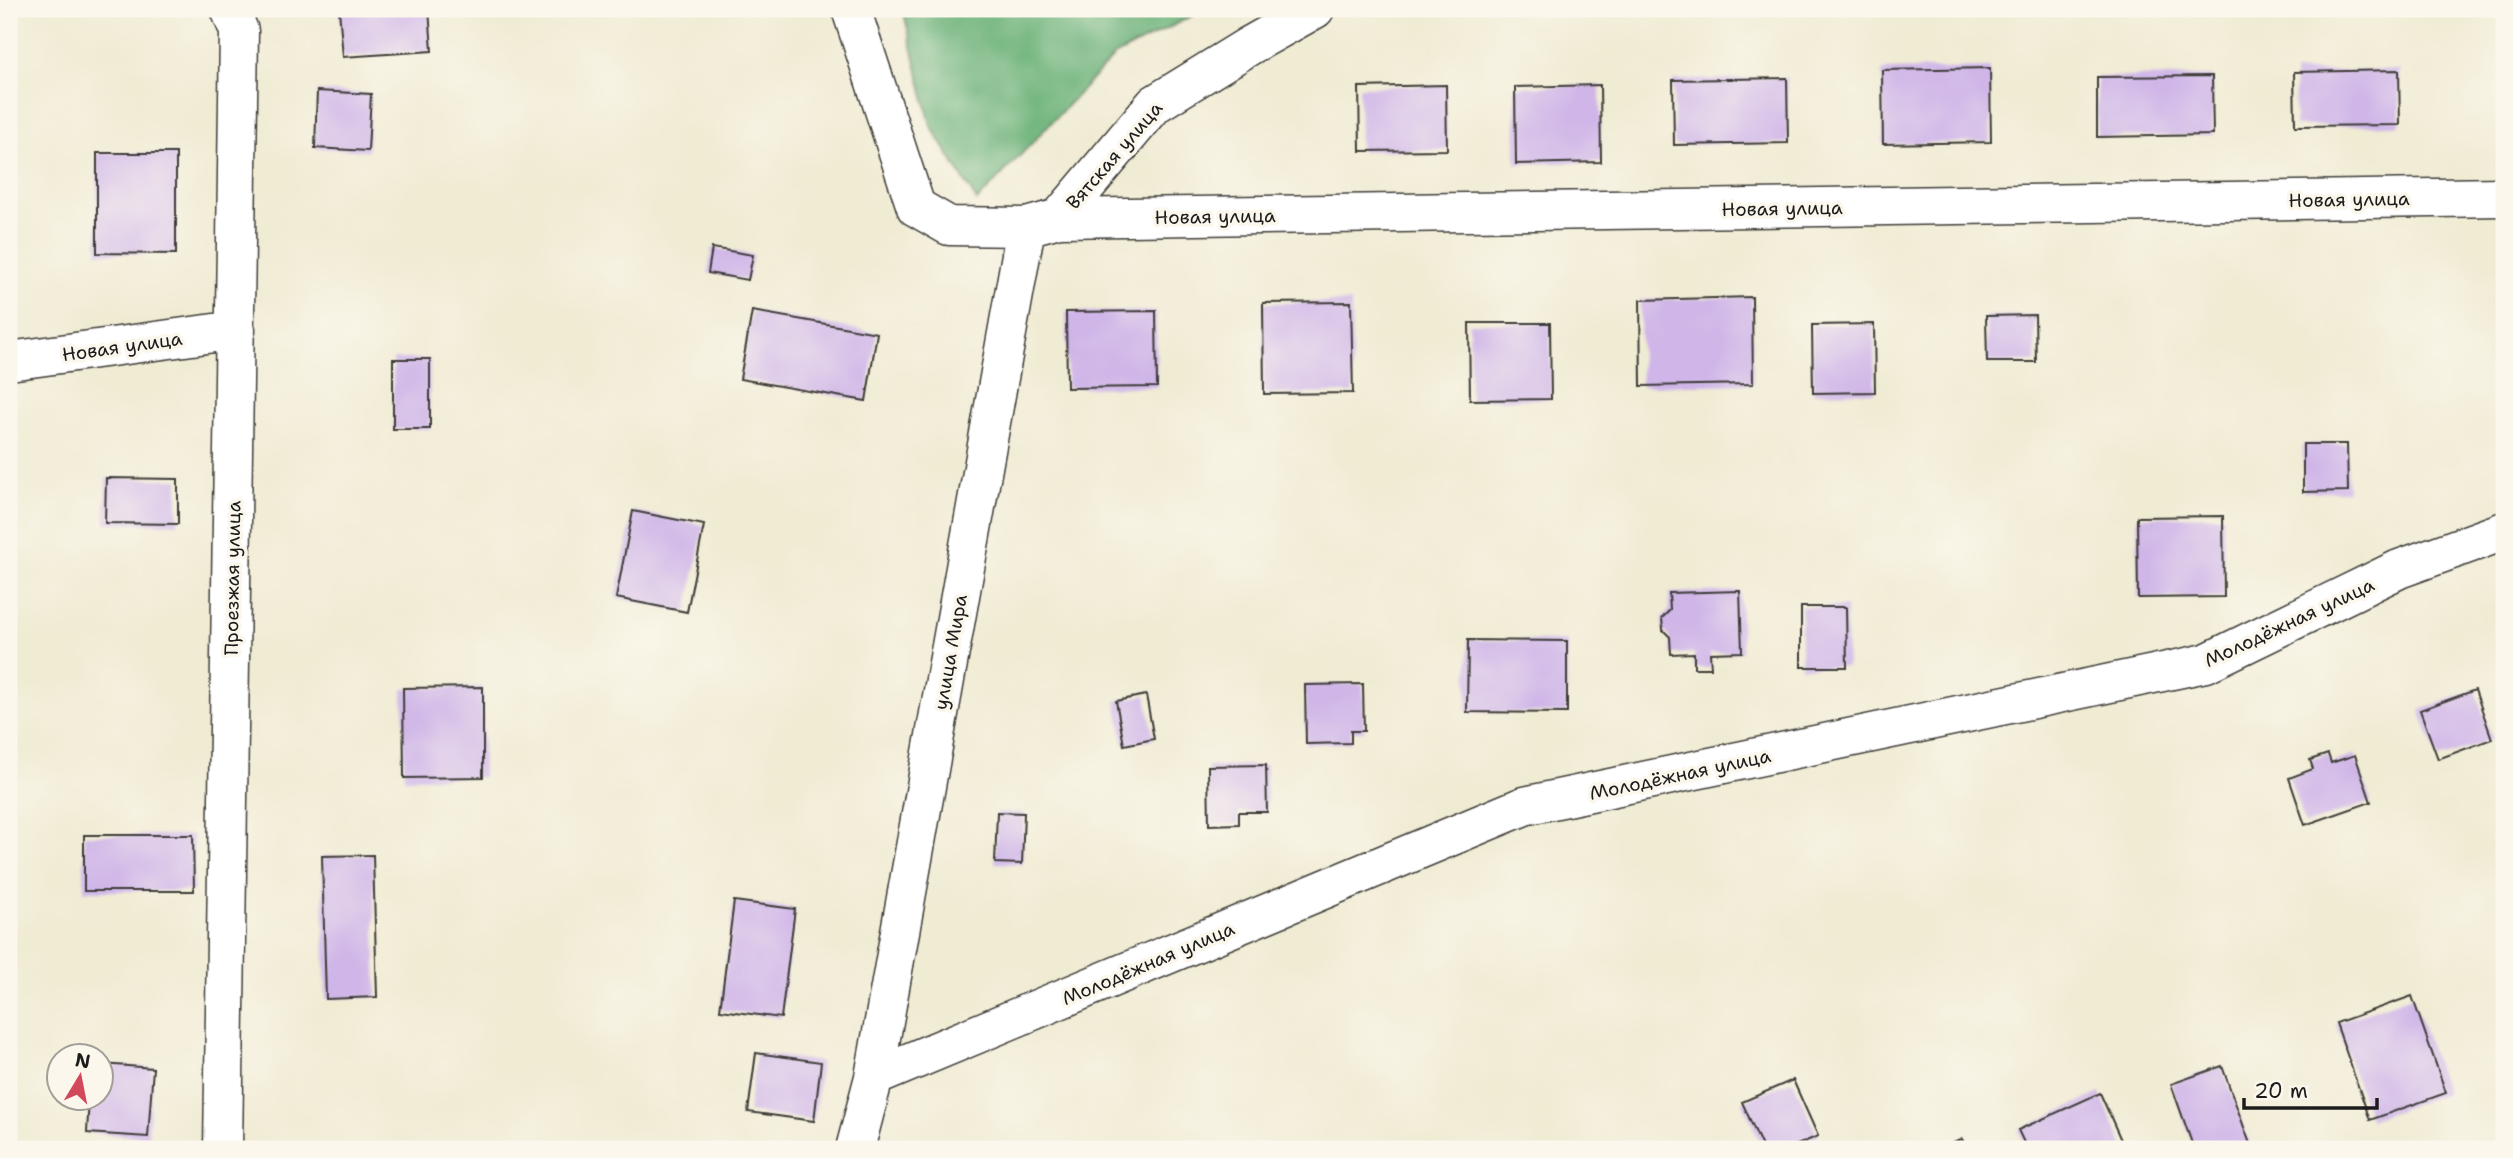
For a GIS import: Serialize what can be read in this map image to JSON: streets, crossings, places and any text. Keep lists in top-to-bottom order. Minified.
{"streets":{"street":["Вятская улица","Новая улица","Проезжая улица","Молодёжная улица","улица Мира"]},"crossings":[["Вятская улица","Новая улица"],["Вятская улица","улица Мира"],["Новая улица","Проезжая улица"],["Новая улица","улица Мира"],["Молодёжная улица","улица Мира"]],"scale_bar":"20 m","north":"top"}
